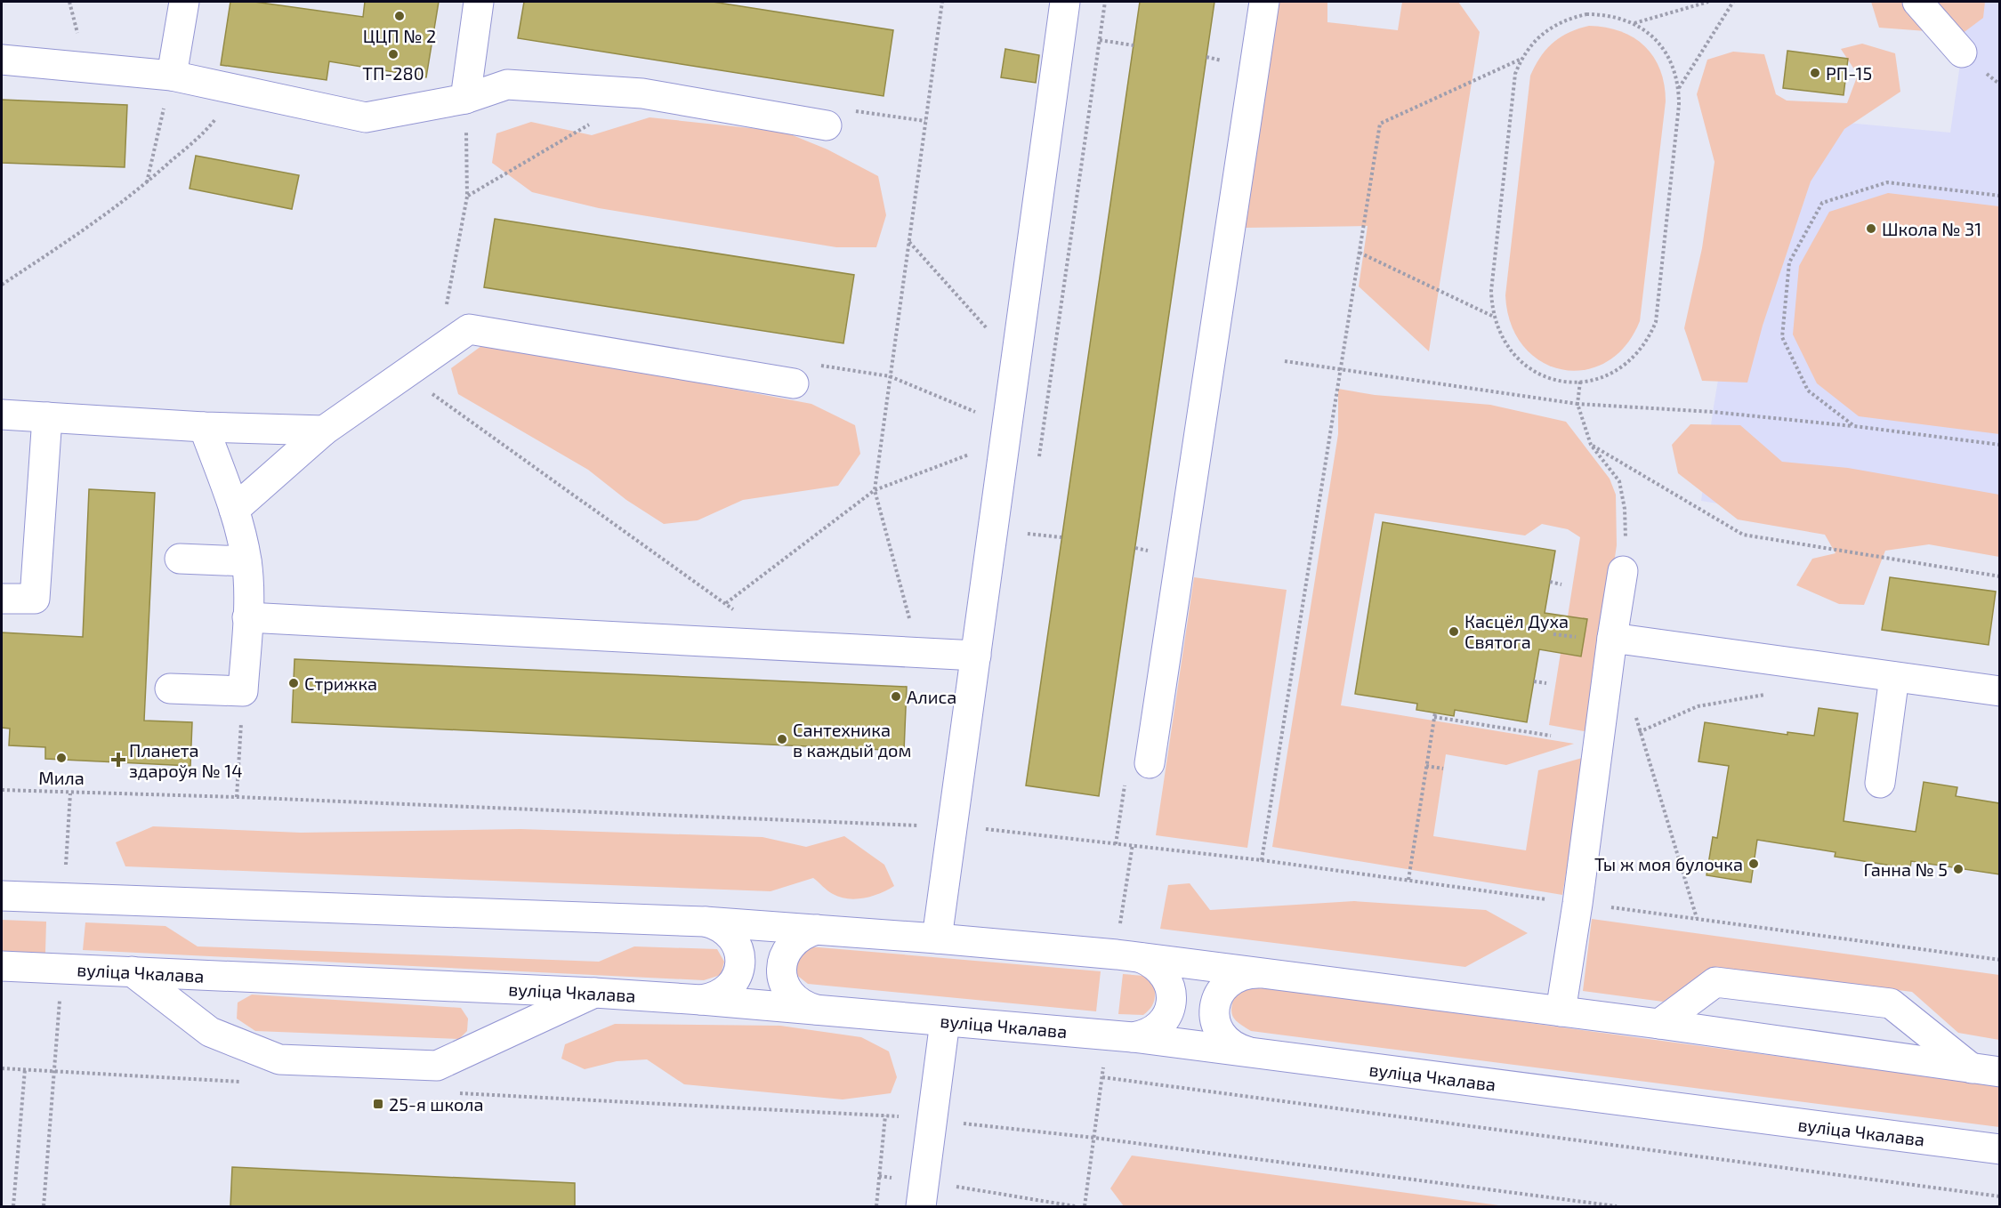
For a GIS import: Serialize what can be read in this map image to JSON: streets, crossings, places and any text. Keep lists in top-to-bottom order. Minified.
{"streets":{"main road":["вуліца Чкалава"]},"places":{"other":["ЦЦП № 2","ТП-280","РП-15","Школа № 31","Касцёл Духа Святога","Стрижка","Алиса","Сантехника в каждый дом","Мила","Ты ж моя булочка","Ганна № 5"],"health":["Планета здароўя № 14"],"transit":["25-я школа"]}}
